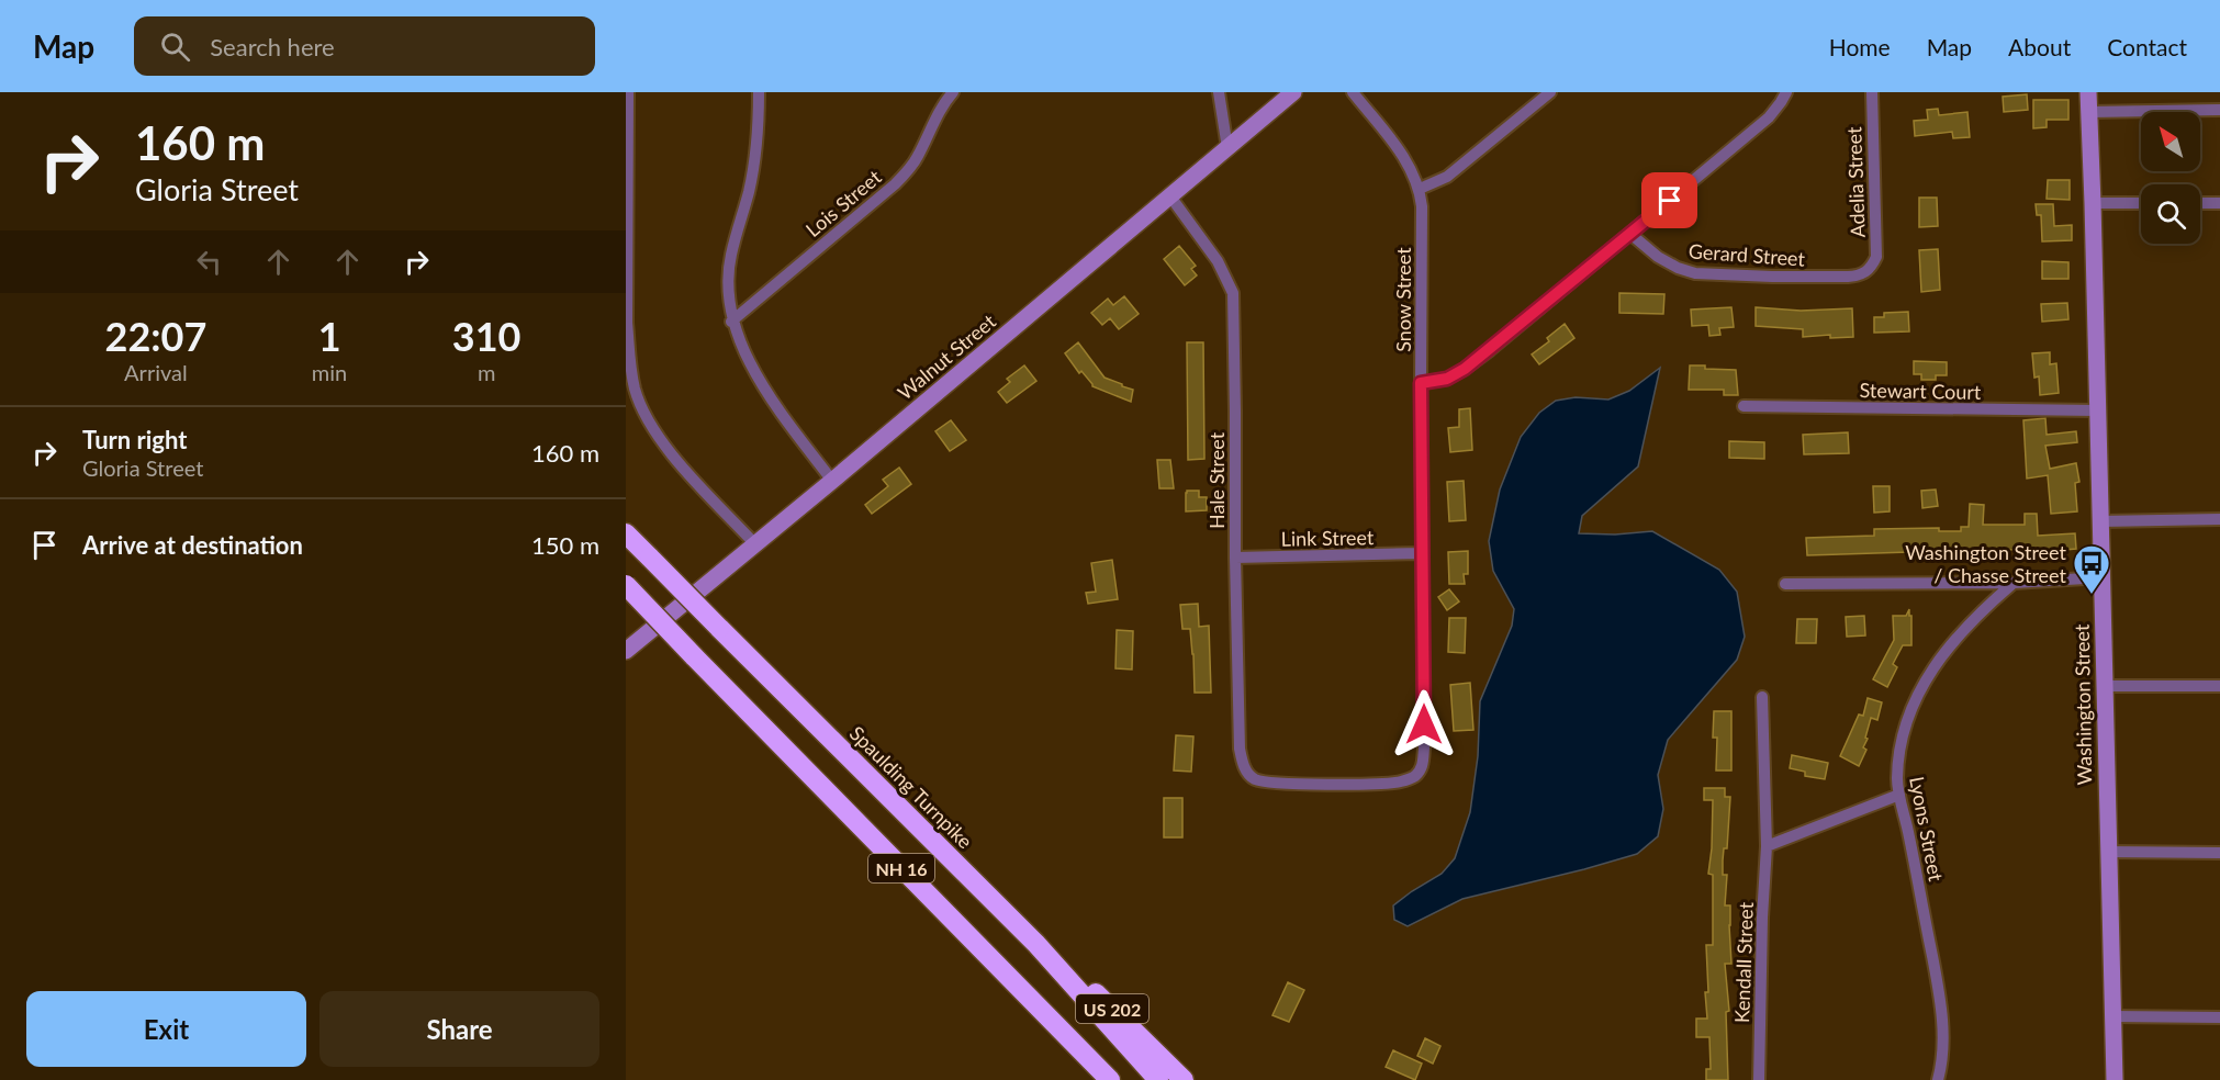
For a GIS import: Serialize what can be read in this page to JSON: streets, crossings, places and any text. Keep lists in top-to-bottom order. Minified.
{"streets":{"highway":["Spaulding Turnpike","NH 16","US 202"],"main road":["Walnut Street","Washington Street"],"street":["Adelia Street","Lois Street","Gerard Street","Snow Street","Stewart Court","Hale Street","Link Street","Lyons Street","Kendall Street"]},"crossings":[["Adelia Street","Gerard Street"],["Snow Street","Hale Street"],["Snow Street","Link Street"],["Walnut Street","Hale Street"],["Stewart Court","Washington Street"],["Hale Street","Link Street"],["Spaulding Turnpike","US 202"]],"places":{"bus stop":["Washington Street / Chasse Street"]},"north":"top left","page":{"header":"Map","search":"Search here","nav":["Home","Map","About","Contact"],"turn":["160 m","Gloria Street"],"eta":["22:07","Arrival","1","min","310","m"],"list":[{"name":"Turn right","note":"Gloria Street","value":"160 m"},{"name":"Arrive at destination","value":"150 m"}],"buttons":["Exit","Share"]}}
